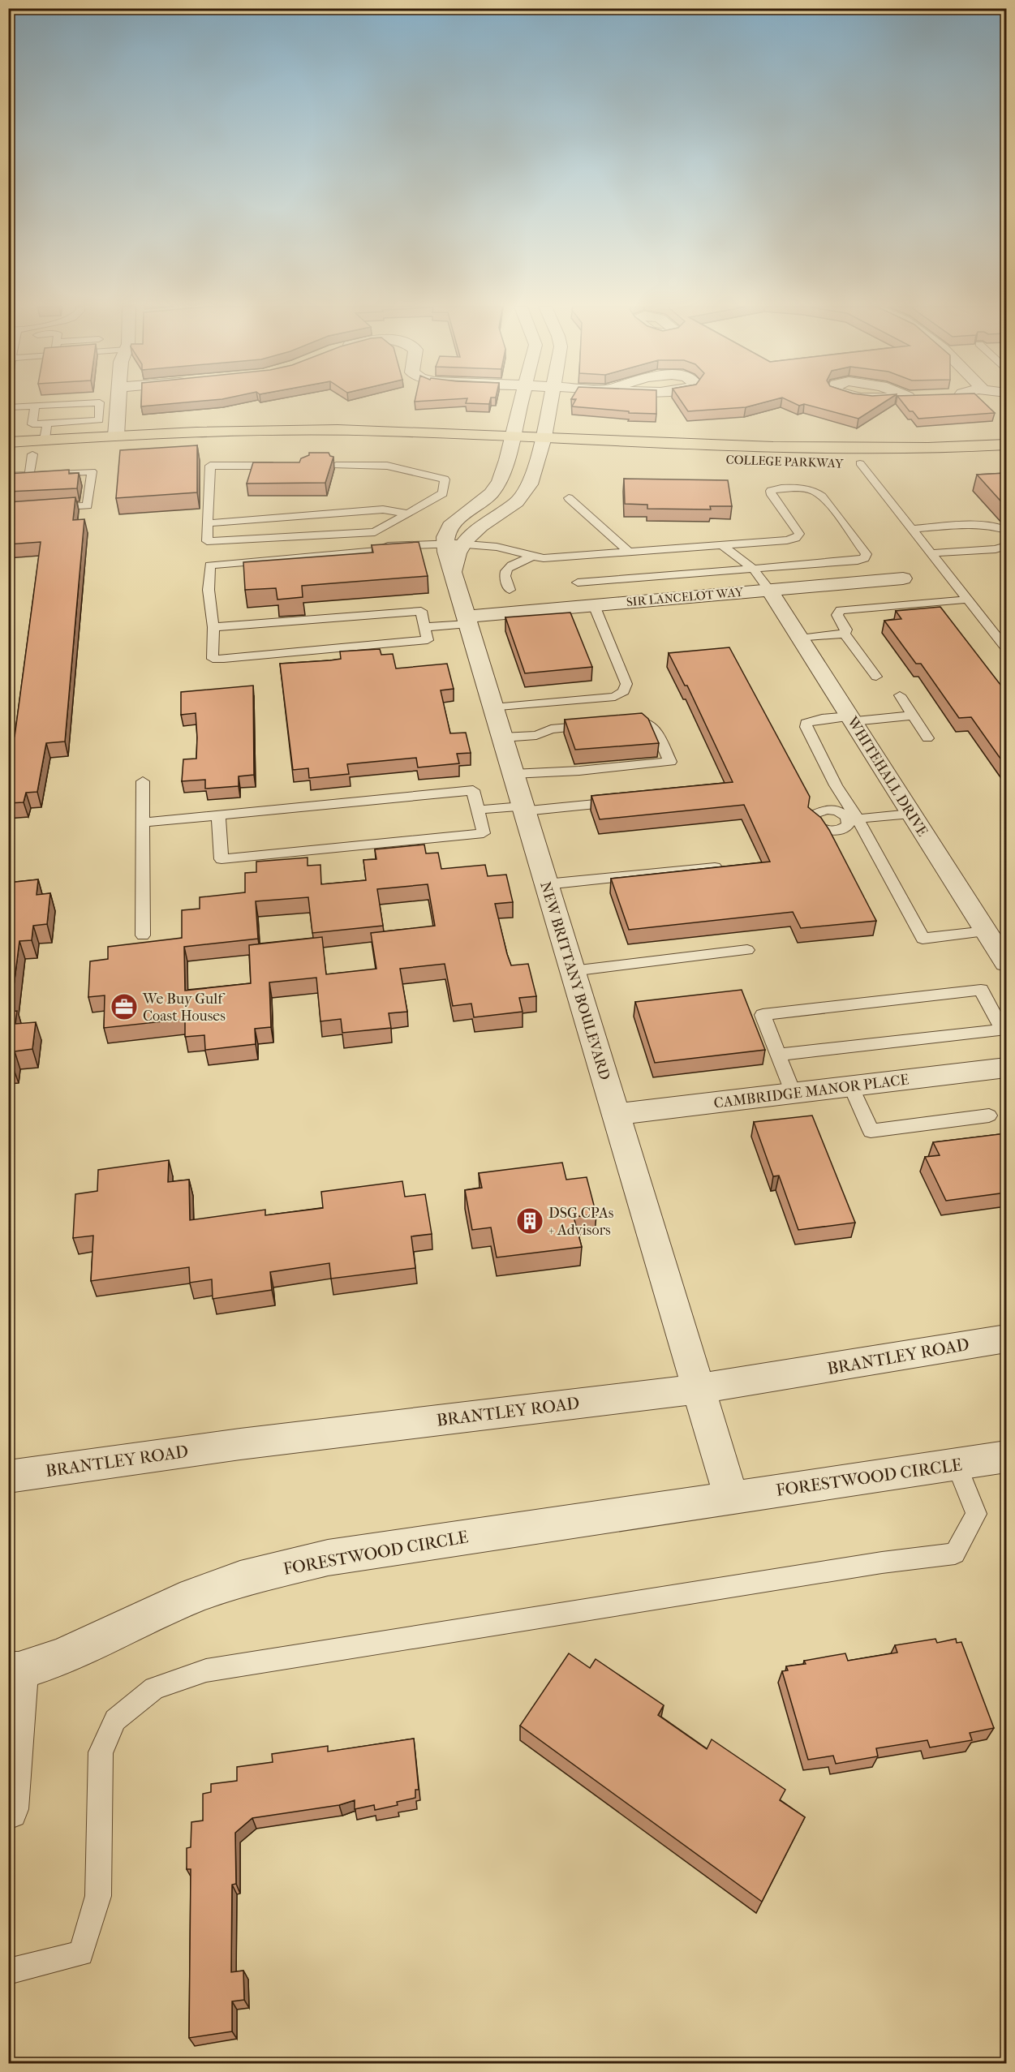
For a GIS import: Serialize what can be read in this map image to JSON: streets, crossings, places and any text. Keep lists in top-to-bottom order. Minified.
{"streets":{"main road":["COLLEGE PARKWAY"],"street":["SIR LANCELOT WAY","WHITEHALL DRIVE","NEW BRITTANY BOULEVARD","CAMBRIDGE MANOR PLACE","BRANTLEY ROAD","FORESTWOOD CIRCLE"]},"crossings":[["SIR LANCELOT WAY","WHITEHALL DRIVE"],["SIR LANCELOT WAY","NEW BRITTANY BOULEVARD"],["NEW BRITTANY BOULEVARD","CAMBRIDGE MANOR PLACE"],["NEW BRITTANY BOULEVARD","BRANTLEY ROAD"]],"places":{"office":["We Buy Gulf Coast Houses"],"building":["DSG CPAs + Advisors"]}}
